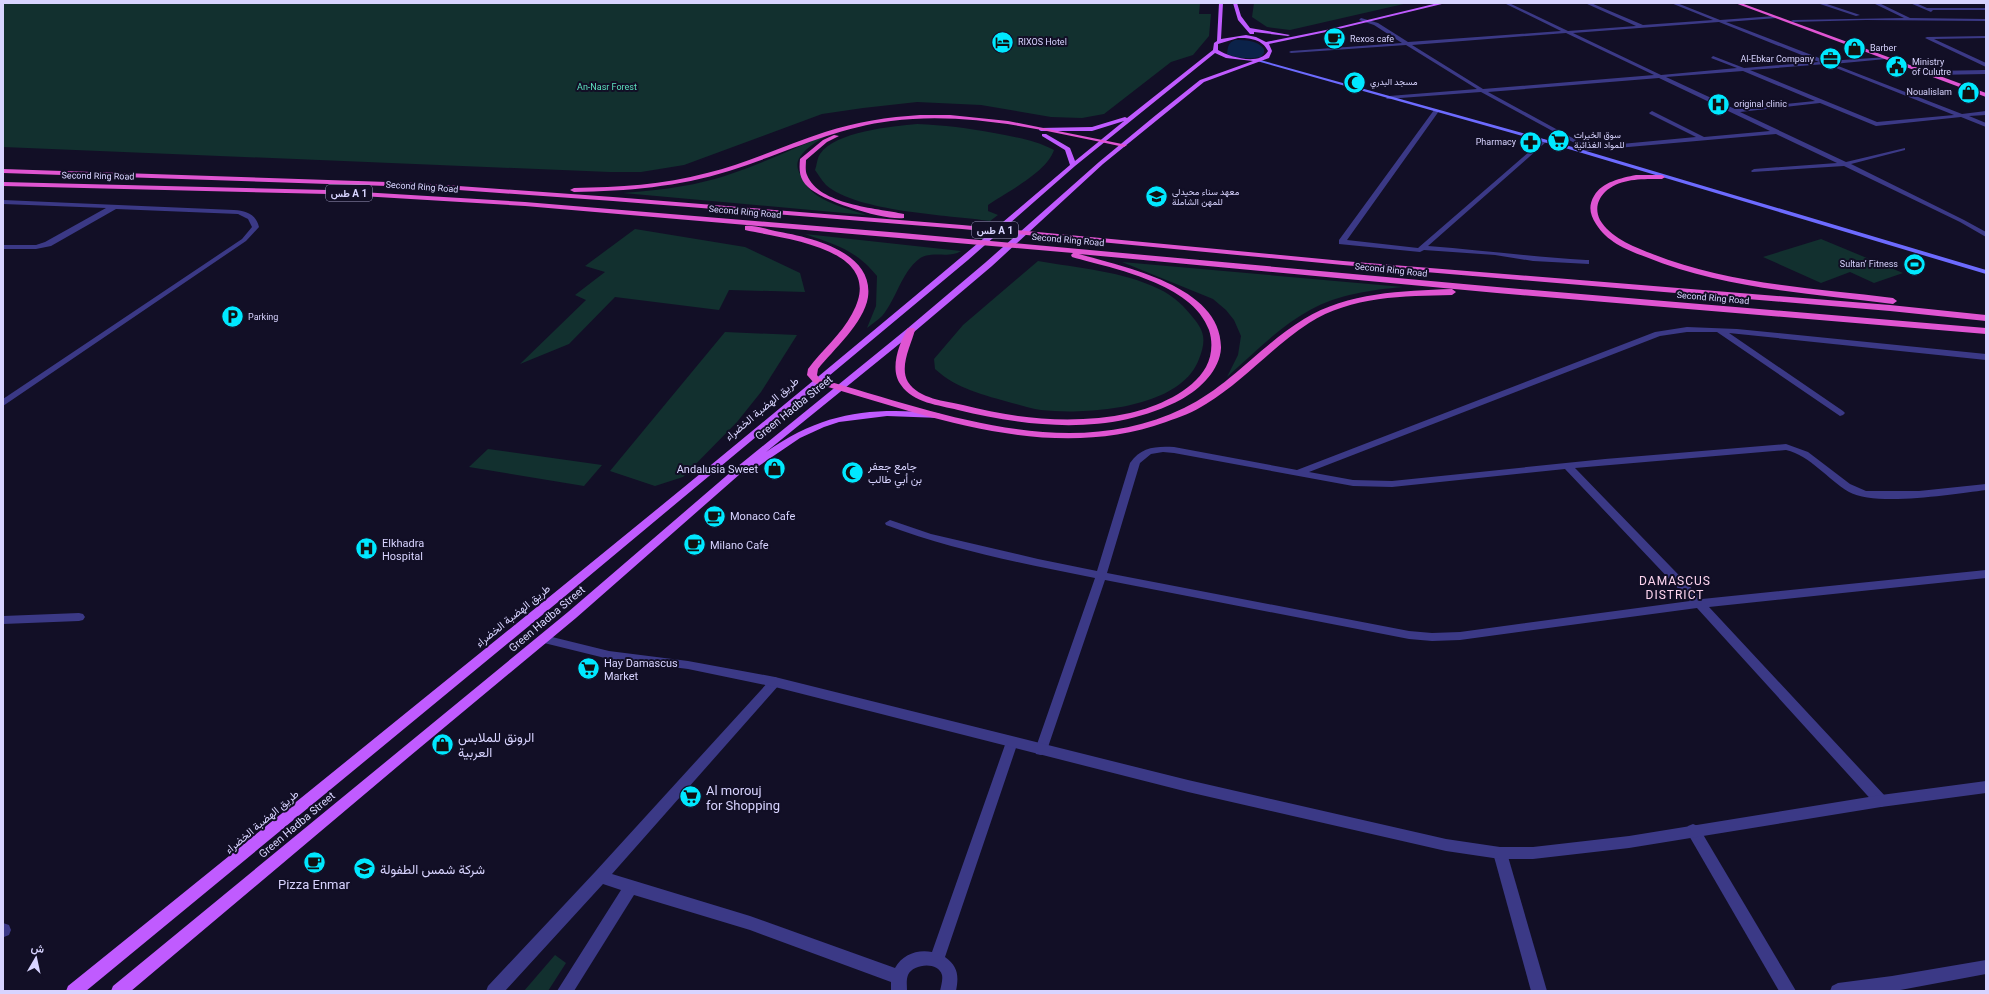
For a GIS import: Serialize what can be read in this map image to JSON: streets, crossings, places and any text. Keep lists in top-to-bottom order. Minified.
{"streets":{"highway":["Second Ring Road","طس A 1"],"main road":["Green Hadba Street","طريق الهضبة الخضراء"]},"districts":["DAMASCUS DISTRICT"],"parks":["An-Nasr Forest"],"places":{"cafe":["Rexos cafe","Monaco Cafe","Milano Cafe","Pizza Enmar"],"hotel":["RIXOS Hotel"],"shop":["Barber","Noualislam","Andalusia Sweet","الرونق للملابس العربية"],"office":["Al-Ebkar Company"],"public building":["Ministry of Culutre"],"mosque":["مسجد البدري","جامع جعفر بن أبي طالب"],"hospital":["original clinic","Elkhadra Hospital"],"supermarket":["سوق الخيرات للمواد الغذائية","Hay Damascus Market","Al morouj for Shopping"],"pharmacy":["Pharmacy"],"school or university":["معهد سناء محيدلي للمهن الشاملة","شركة شمس الطفولة"],"sports":["Sultan’ Fitness"],"parking":["Parking"]},"north":"top"}
